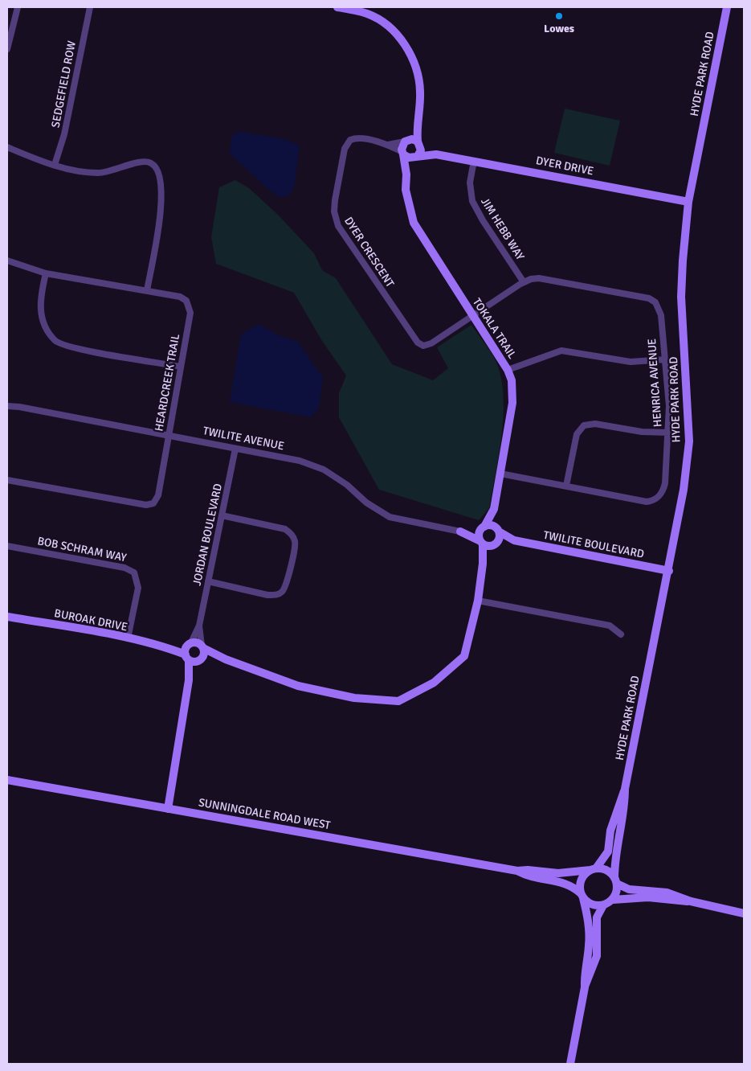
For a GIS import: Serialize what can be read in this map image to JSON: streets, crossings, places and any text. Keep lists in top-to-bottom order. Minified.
{"streets":{"main road":["HYDE PARK ROAD","DYER DRIVE","TOKALA TRAIL","TWILITE AVENUE","TWILITE BOULEVARD","BUROAK DRIVE","SUNNINGDALE ROAD WEST"],"street":["SEDGEFIELD ROW","JIM HEBB WAY","DYER CRESCENT","HEARDCREEK TRAIL","HENRICA AVENUE","JORDAN BOULEVARD","BOB SCHRAM WAY"]},"crossings":[["HYDE PARK ROAD","DYER DRIVE"],["HYDE PARK ROAD","TWILITE BOULEVARD"],["HYDE PARK ROAD","SUNNINGDALE ROAD WEST"],["DYER DRIVE","JIM HEBB WAY"],["DYER DRIVE","DYER CRESCENT"],["DYER DRIVE","TOKALA TRAIL"],["JIM HEBB WAY","HENRICA AVENUE"],["DYER CRESCENT","TOKALA TRAIL"],["DYER CRESCENT","HENRICA AVENUE"],["TOKALA TRAIL","HENRICA AVENUE"],["TOKALA TRAIL","TWILITE AVENUE"],["TOKALA TRAIL","TWILITE BOULEVARD"],["HEARDCREEK TRAIL","TWILITE AVENUE"],["TWILITE AVENUE","JORDAN BOULEVARD"],["TWILITE AVENUE","TWILITE BOULEVARD"],["JORDAN BOULEVARD","BUROAK DRIVE"],["BOB SCHRAM WAY","BUROAK DRIVE"]],"places":["Lowes"]}
